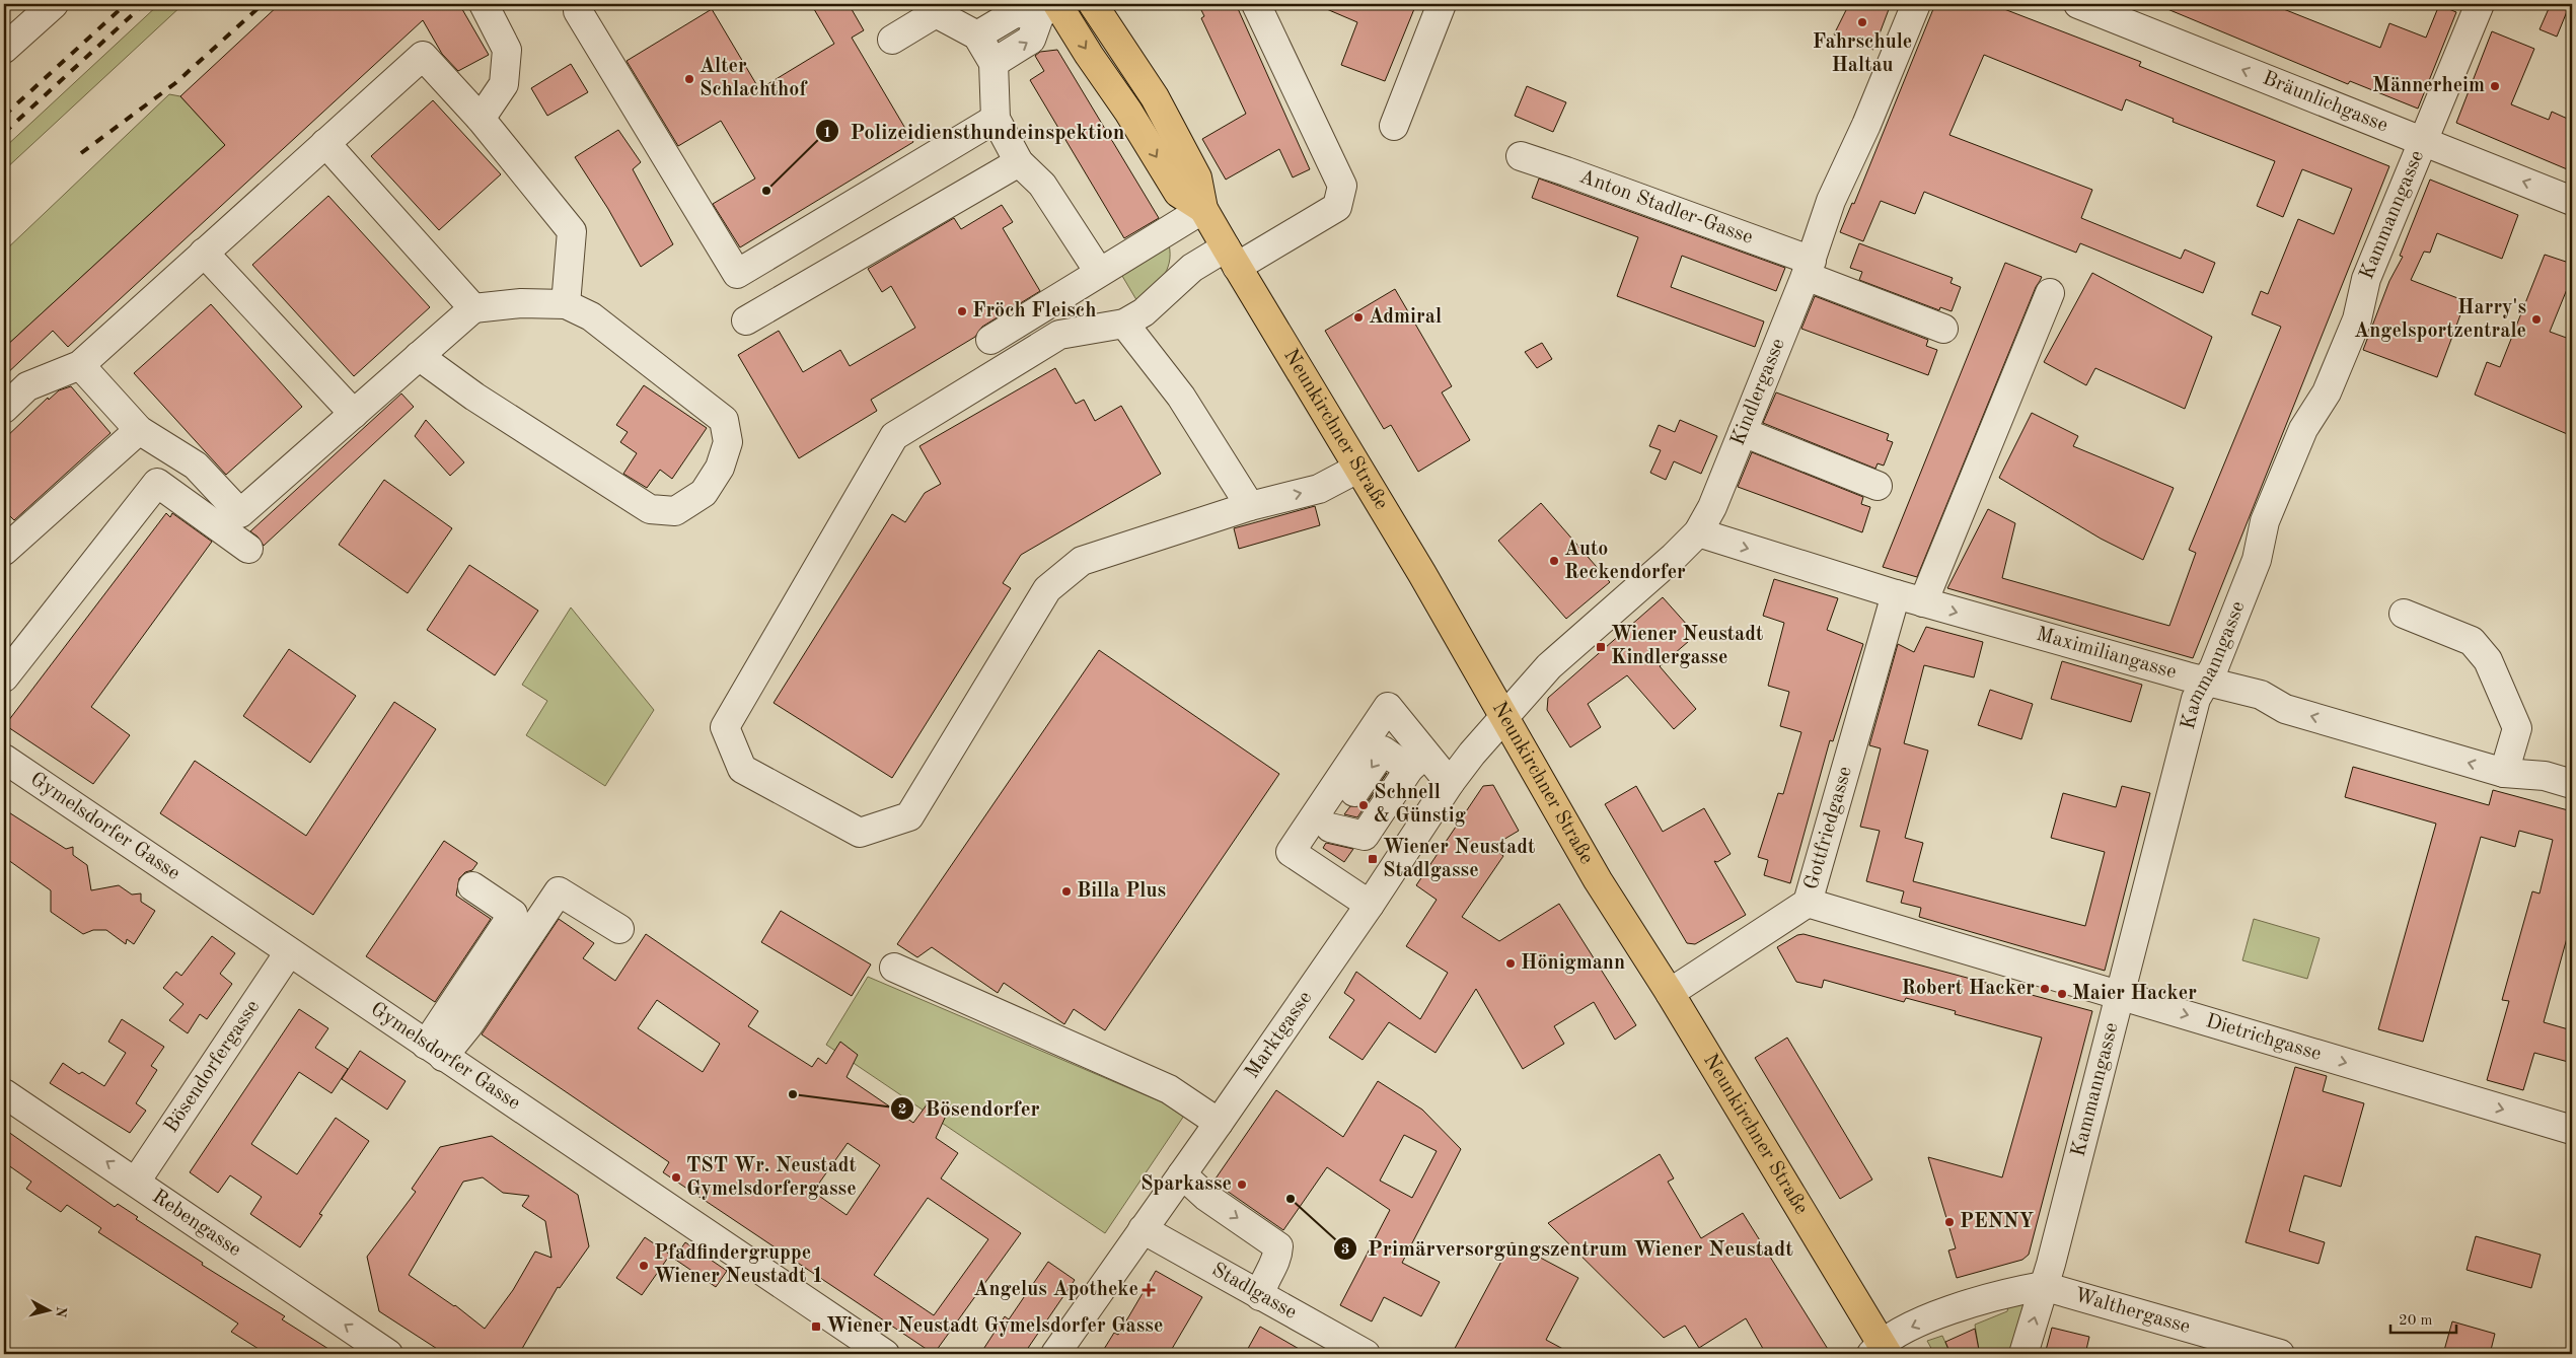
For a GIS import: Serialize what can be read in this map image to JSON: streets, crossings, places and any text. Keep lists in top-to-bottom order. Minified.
{"streets":{"main road":["Neunkirchner Straße"],"street":["Bräunlichgasse","Anton Stadler-Gasse","Kammanngasse","Kindlergasse","Maximiliangasse","Gymelsdorfer Gasse","Gottfriedgasse","Marktgasse","Dietrichgasse","Bösendorfergasse","Rebengasse","Stadlgasse","Walthergasse"]},"crossings":[["Bräunlichgasse","Kammanngasse"],["Anton Stadler-Gasse","Kindlergasse"],["Kammanngasse","Maximiliangasse"],["Kammanngasse","Dietrichgasse"],["Kammanngasse","Walthergasse"],["Kindlergasse","Neunkirchner Straße"],["Kindlergasse","Maximiliangasse"],["Kindlergasse","Marktgasse"],["Neunkirchner Straße","Gottfriedgasse"],["Neunkirchner Straße","Marktgasse"],["Maximiliangasse","Gottfriedgasse"],["Gymelsdorfer Gasse","Bösendorfergasse"],["Gottfriedgasse","Dietrichgasse"],["Marktgasse","Stadlgasse"],["Bösendorfergasse","Rebengasse"]],"one_way":["Bräunlichgasse","Dietrichgasse","Rebengasse"],"places":{"other":["Fahrschule Haltau","Alter Schlachthof","Männerheim","Polizeidiensthundeinspektion","Fröch Fleisch","Admiral","Harry's Angelsportzentrale","Auto Reckendorfer","Schnell & Günstig","Billa Plus","Hönigmann","Robert Hacker","Maier Hacker","Bösendorfer","TST Wr. Neustadt Gymelsdorfergasse","Sparkasse","Primärversorgungszentrum Wiener Neustadt","PENNY","Pfadfindergruppe Wiener Neustadt 1"],"transit":["Wiener Neustadt Kindlergasse","Wiener Neustadt Stadlgasse","Wiener Neustadt Gymelsdorfer Gasse"],"health":["Angelus Apotheke"]},"scale_bar":"20 m","north":"right"}
